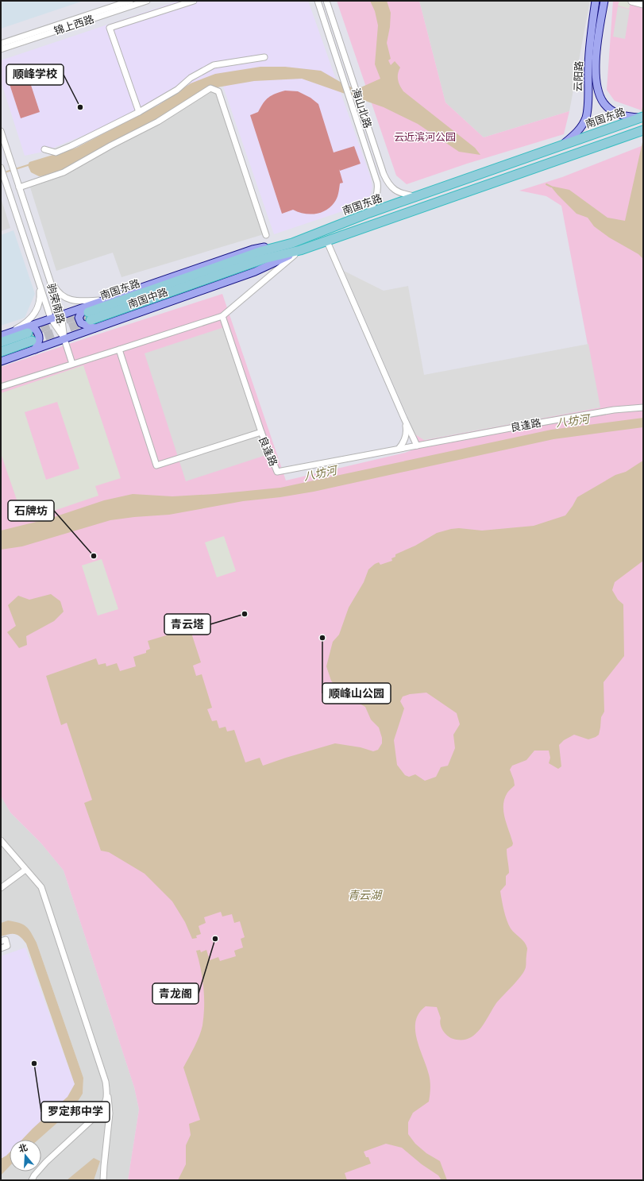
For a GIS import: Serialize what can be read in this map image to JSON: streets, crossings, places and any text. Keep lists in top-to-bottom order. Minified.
{"streets":{"highway":["南国东路"],"main road":["云阳路","南国中路"],"street":["锦上西路","海山北路","驹荣南路","良逢路"]},"crossings":[["云阳路","南国东路"],["海山北路","南国东路"],["南国东路","南国中路"],["南国中路","驹荣南路"]],"water":["八坊河","青云湖"],"parks":["云近滨河公园"],"places":["顺峰学校","石牌坊","青云塔","顺峰山公园","青龙阁","罗定邦中学"],"north":"top"}
